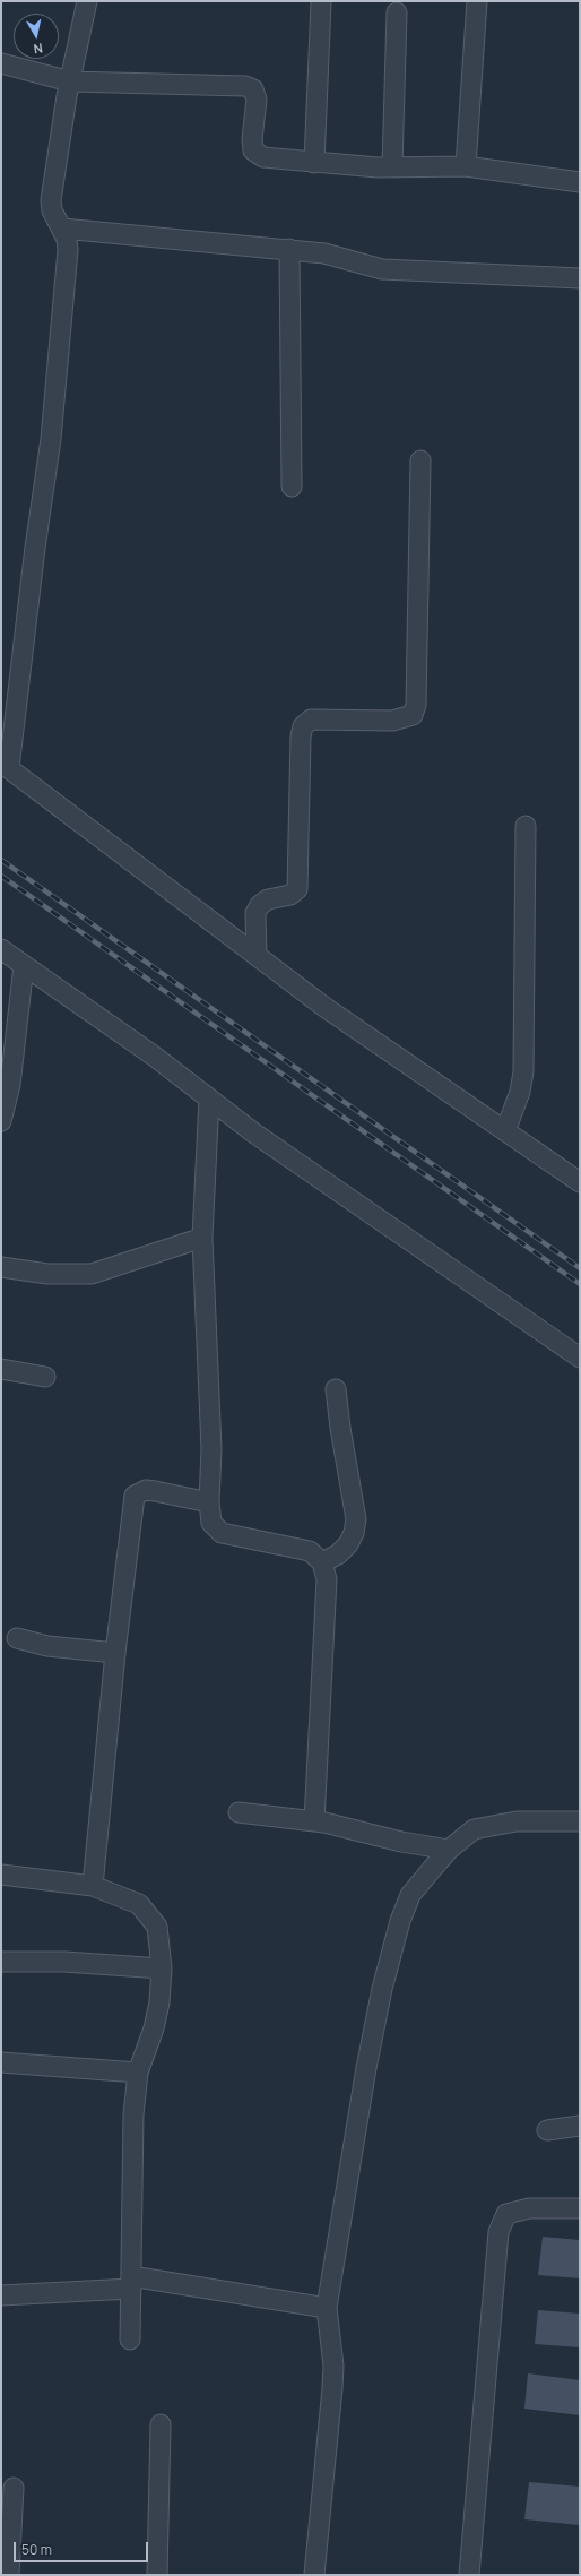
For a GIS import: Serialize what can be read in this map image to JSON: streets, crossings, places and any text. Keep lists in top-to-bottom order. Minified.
{"scale_bar":"50 m","north":"bottom"}
